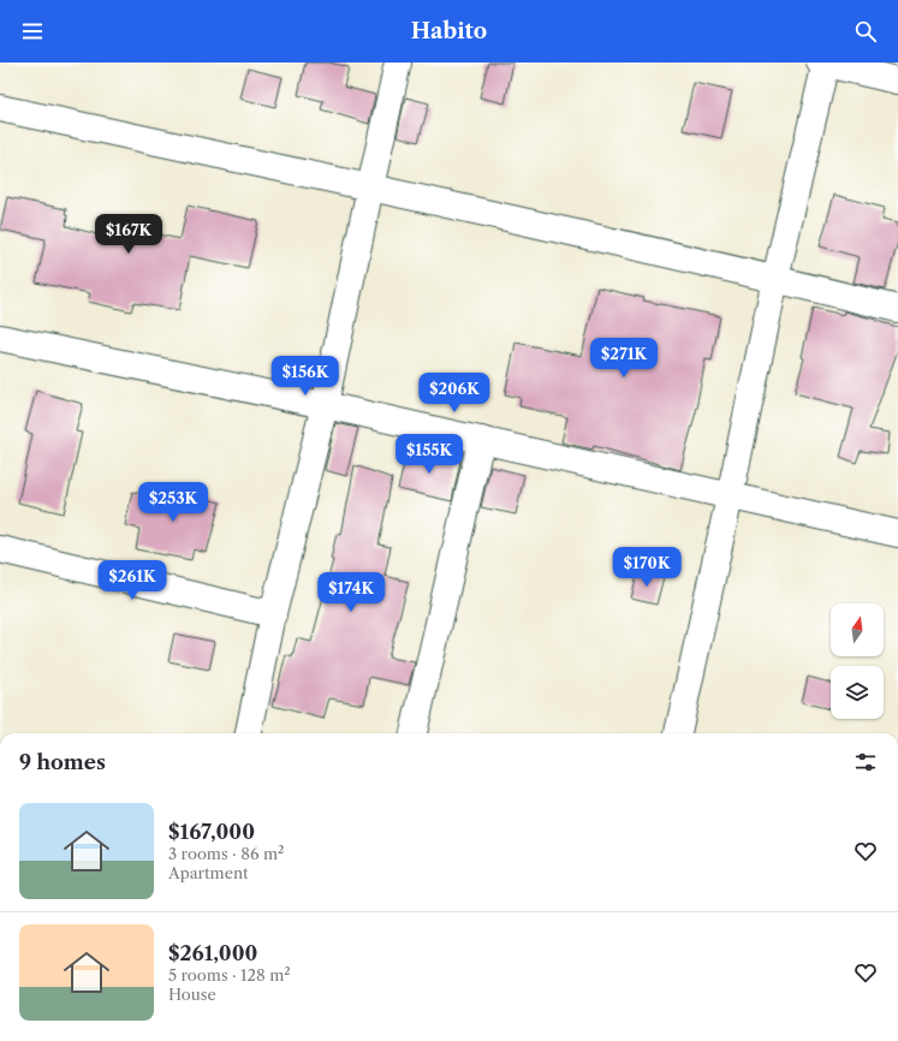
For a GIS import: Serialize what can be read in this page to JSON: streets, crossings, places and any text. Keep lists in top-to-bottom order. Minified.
{"north":"top","page":{"header":"Habito","price":["$167K","$271K","$156K","$206K","$155K","$253K","$170K","$261K","$174K"],"heading":"9 homes","list":[{"name":"$167,000","note":"3 rooms · 86 m² · Apartment"},{"name":"$261,000","note":"5 rooms · 128 m² · House"}]}}
